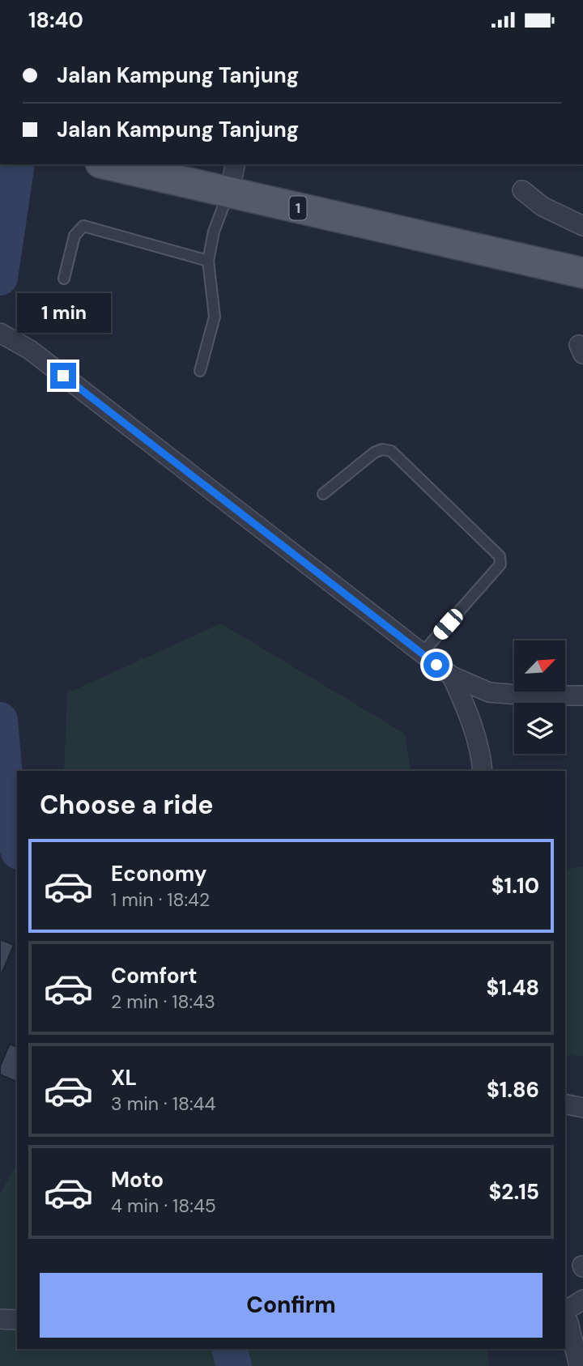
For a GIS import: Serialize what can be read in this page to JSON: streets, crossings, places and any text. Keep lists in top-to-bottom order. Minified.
{"streets":{"main road":["1"]},"north":"top right","page":{"status":"18:40","banner":["Jalan Kampung Tanjung","Jalan Kampung Tanjung"],"bubble":"1 min","heading":"Choose a ride","list":[{"name":"Economy","note":"1 min · 18:42","value":"$1.10"},{"name":"Comfort","note":"2 min · 18:43","value":"$1.48"},{"name":"XL","note":"3 min · 18:44","value":"$1.86"},{"name":"Moto","note":"4 min · 18:45","value":"$2.15"}],"buttons":"Confirm"}}
